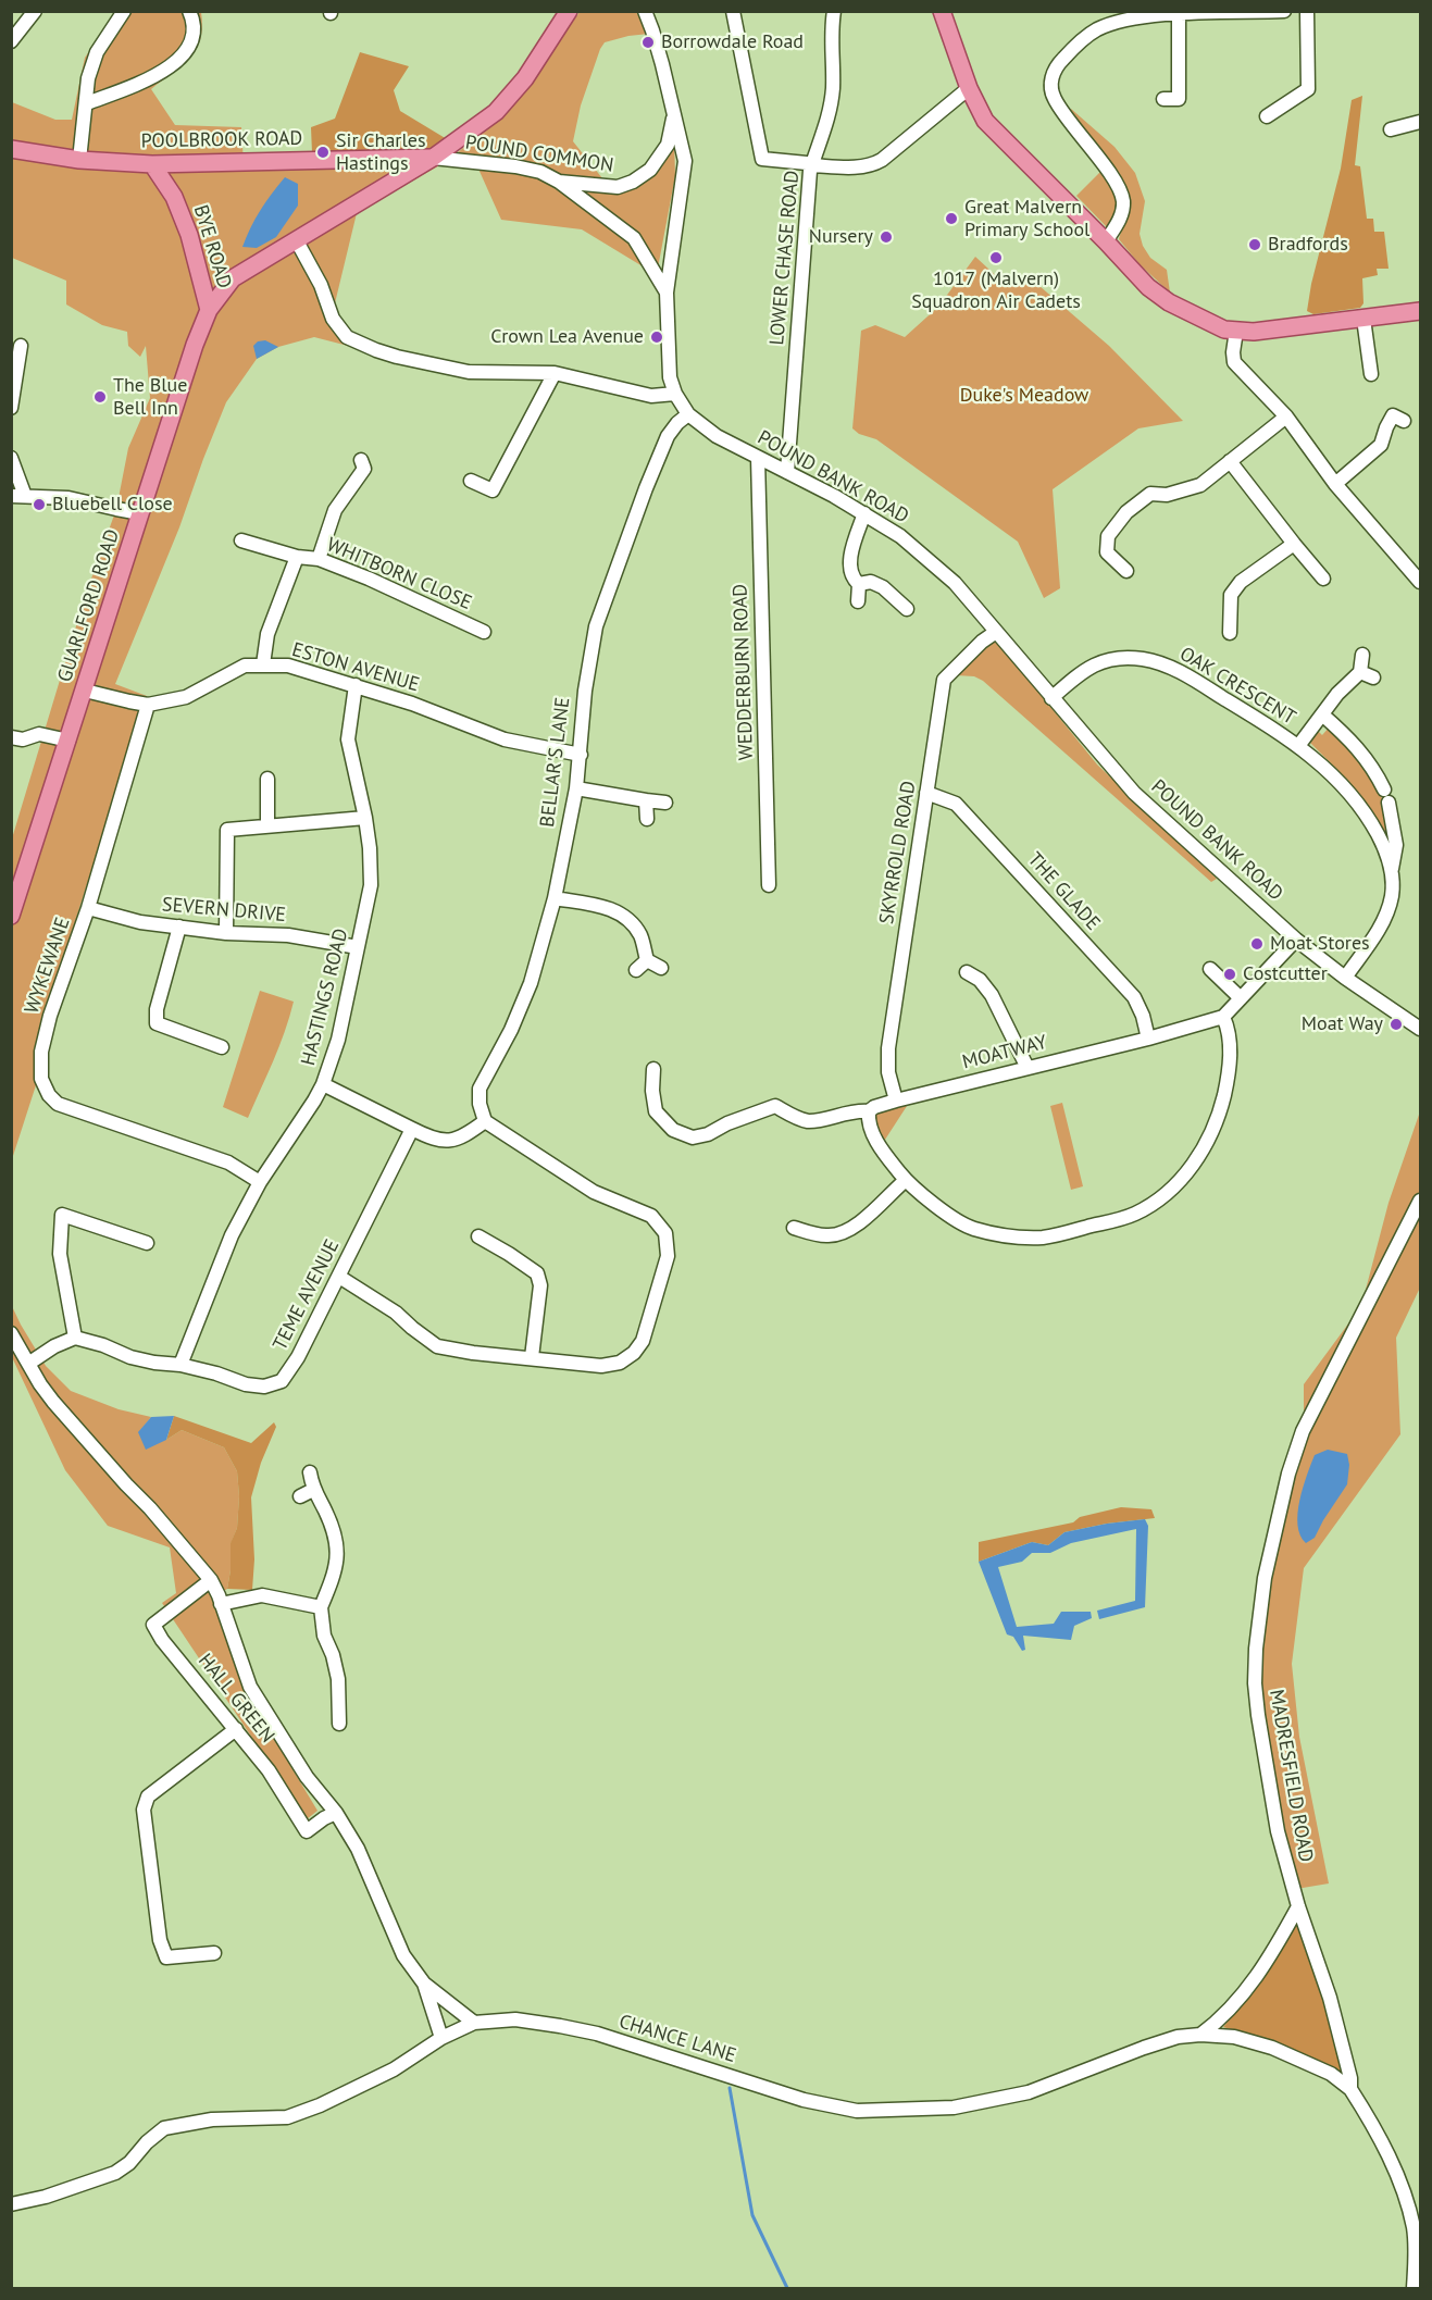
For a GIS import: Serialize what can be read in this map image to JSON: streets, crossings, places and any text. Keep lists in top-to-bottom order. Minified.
{"streets":{"main road":["POOLBROOK ROAD","BYE ROAD","GUARLFORD ROAD"],"street":["POUND COMMON","LOWER CHASE ROAD","POUND BANK ROAD","WHITBORN CLOSE","ESTON AVENUE","WEDDERBURN ROAD","OAK CRESCENT","BELLAR'S LANE","SKYRROLD ROAD","THE GLADE","SEVERN DRIVE","WYKEWANE","HASTINGS ROAD","MOATWAY","TEME AVENUE","HALL GREEN","MADRESFIELD ROAD","CHANCE LANE"]},"crossings":[["POOLBROOK ROAD","POUND COMMON"],["POOLBROOK ROAD","BYE ROAD"],["POOLBROOK ROAD","GUARLFORD ROAD"],["POUND COMMON","POUND BANK ROAD"],["POUND COMMON","GUARLFORD ROAD"],["BYE ROAD","GUARLFORD ROAD"],["LOWER CHASE ROAD","POUND BANK ROAD"],["POUND BANK ROAD","WEDDERBURN ROAD"],["POUND BANK ROAD","OAK CRESCENT"],["POUND BANK ROAD","BELLAR'S LANE"],["POUND BANK ROAD","SKYRROLD ROAD"],["WHITBORN CLOSE","ESTON AVENUE"],["GUARLFORD ROAD","ESTON AVENUE"],["ESTON AVENUE","BELLAR'S LANE"],["ESTON AVENUE","WYKEWANE"],["ESTON AVENUE","HASTINGS ROAD"],["SKYRROLD ROAD","THE GLADE"],["SKYRROLD ROAD","MOATWAY"],["THE GLADE","MOATWAY"],["SEVERN DRIVE","WYKEWANE"],["SEVERN DRIVE","HASTINGS ROAD"],["WYKEWANE","HASTINGS ROAD"],["HASTINGS ROAD","TEME AVENUE"],["HALL GREEN","CHANCE LANE"],["MADRESFIELD ROAD","CHANCE LANE"]],"parks":["Duke's Meadow"],"places":["Borrowdale Road","Sir Charles Hastings","Great Malvern Primary School","Nursery","Bradfords","1017 (Malvern) Squadron Air Cadets","Crown Lea Avenue","The Blue Bell Inn","Bluebell Close","Moat Stores","Costcutter","Moat Way"]}
